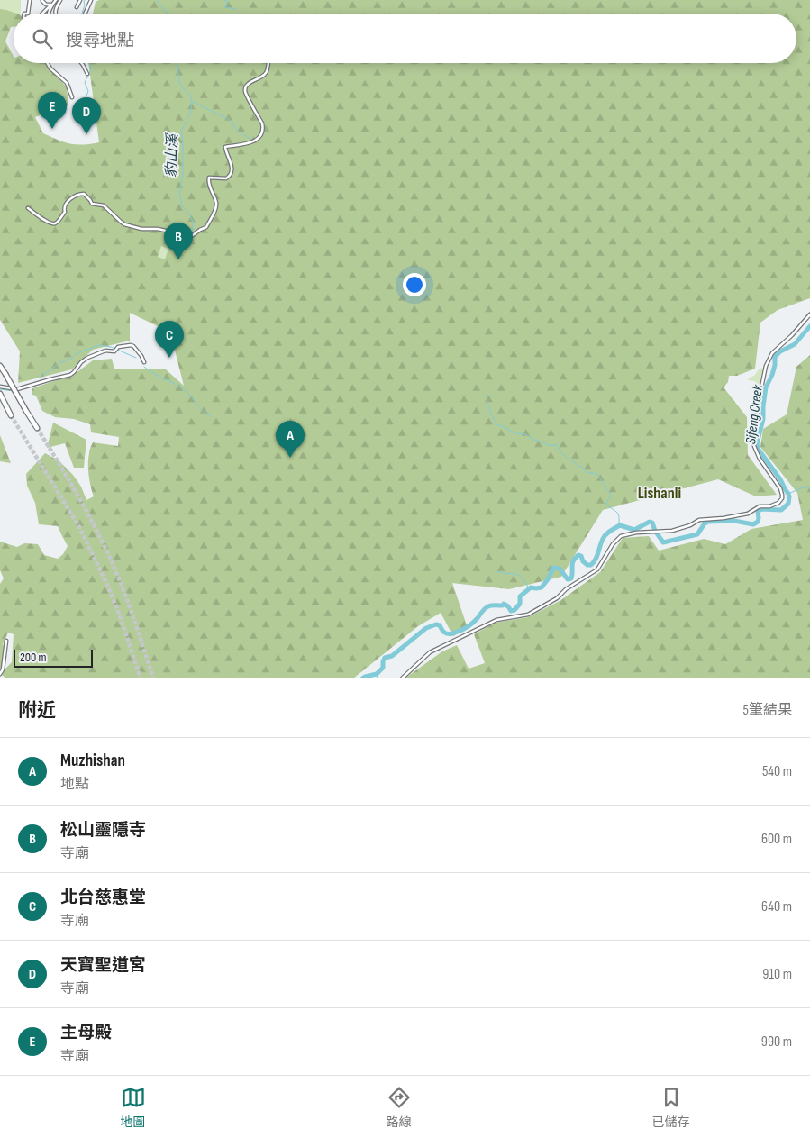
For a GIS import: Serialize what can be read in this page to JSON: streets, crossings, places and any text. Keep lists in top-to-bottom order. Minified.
{"districts":["Lishanli"],"water":["豹山溪","Sifeng Creek"],"scale_bar":"200 m","page":{"search":"搜尋地點","pins":["E","D","B","C","A"],"scale":"200 m","heading":["附近","5筆結果"],"list":[{"mark":"A","name":"Muzhishan","note":"地點","value":"540 m"},{"mark":"B","name":"松山靈隱寺","note":"寺廟","value":"600 m"},{"mark":"C","name":"北台慈惠堂","note":"寺廟","value":"640 m"},{"mark":"D","name":"天寶聖道宮","note":"寺廟","value":"910 m"},{"mark":"E","name":"主母殿","note":"寺廟","value":"990 m"}],"nav":["地圖","路線","已儲存"]}}
